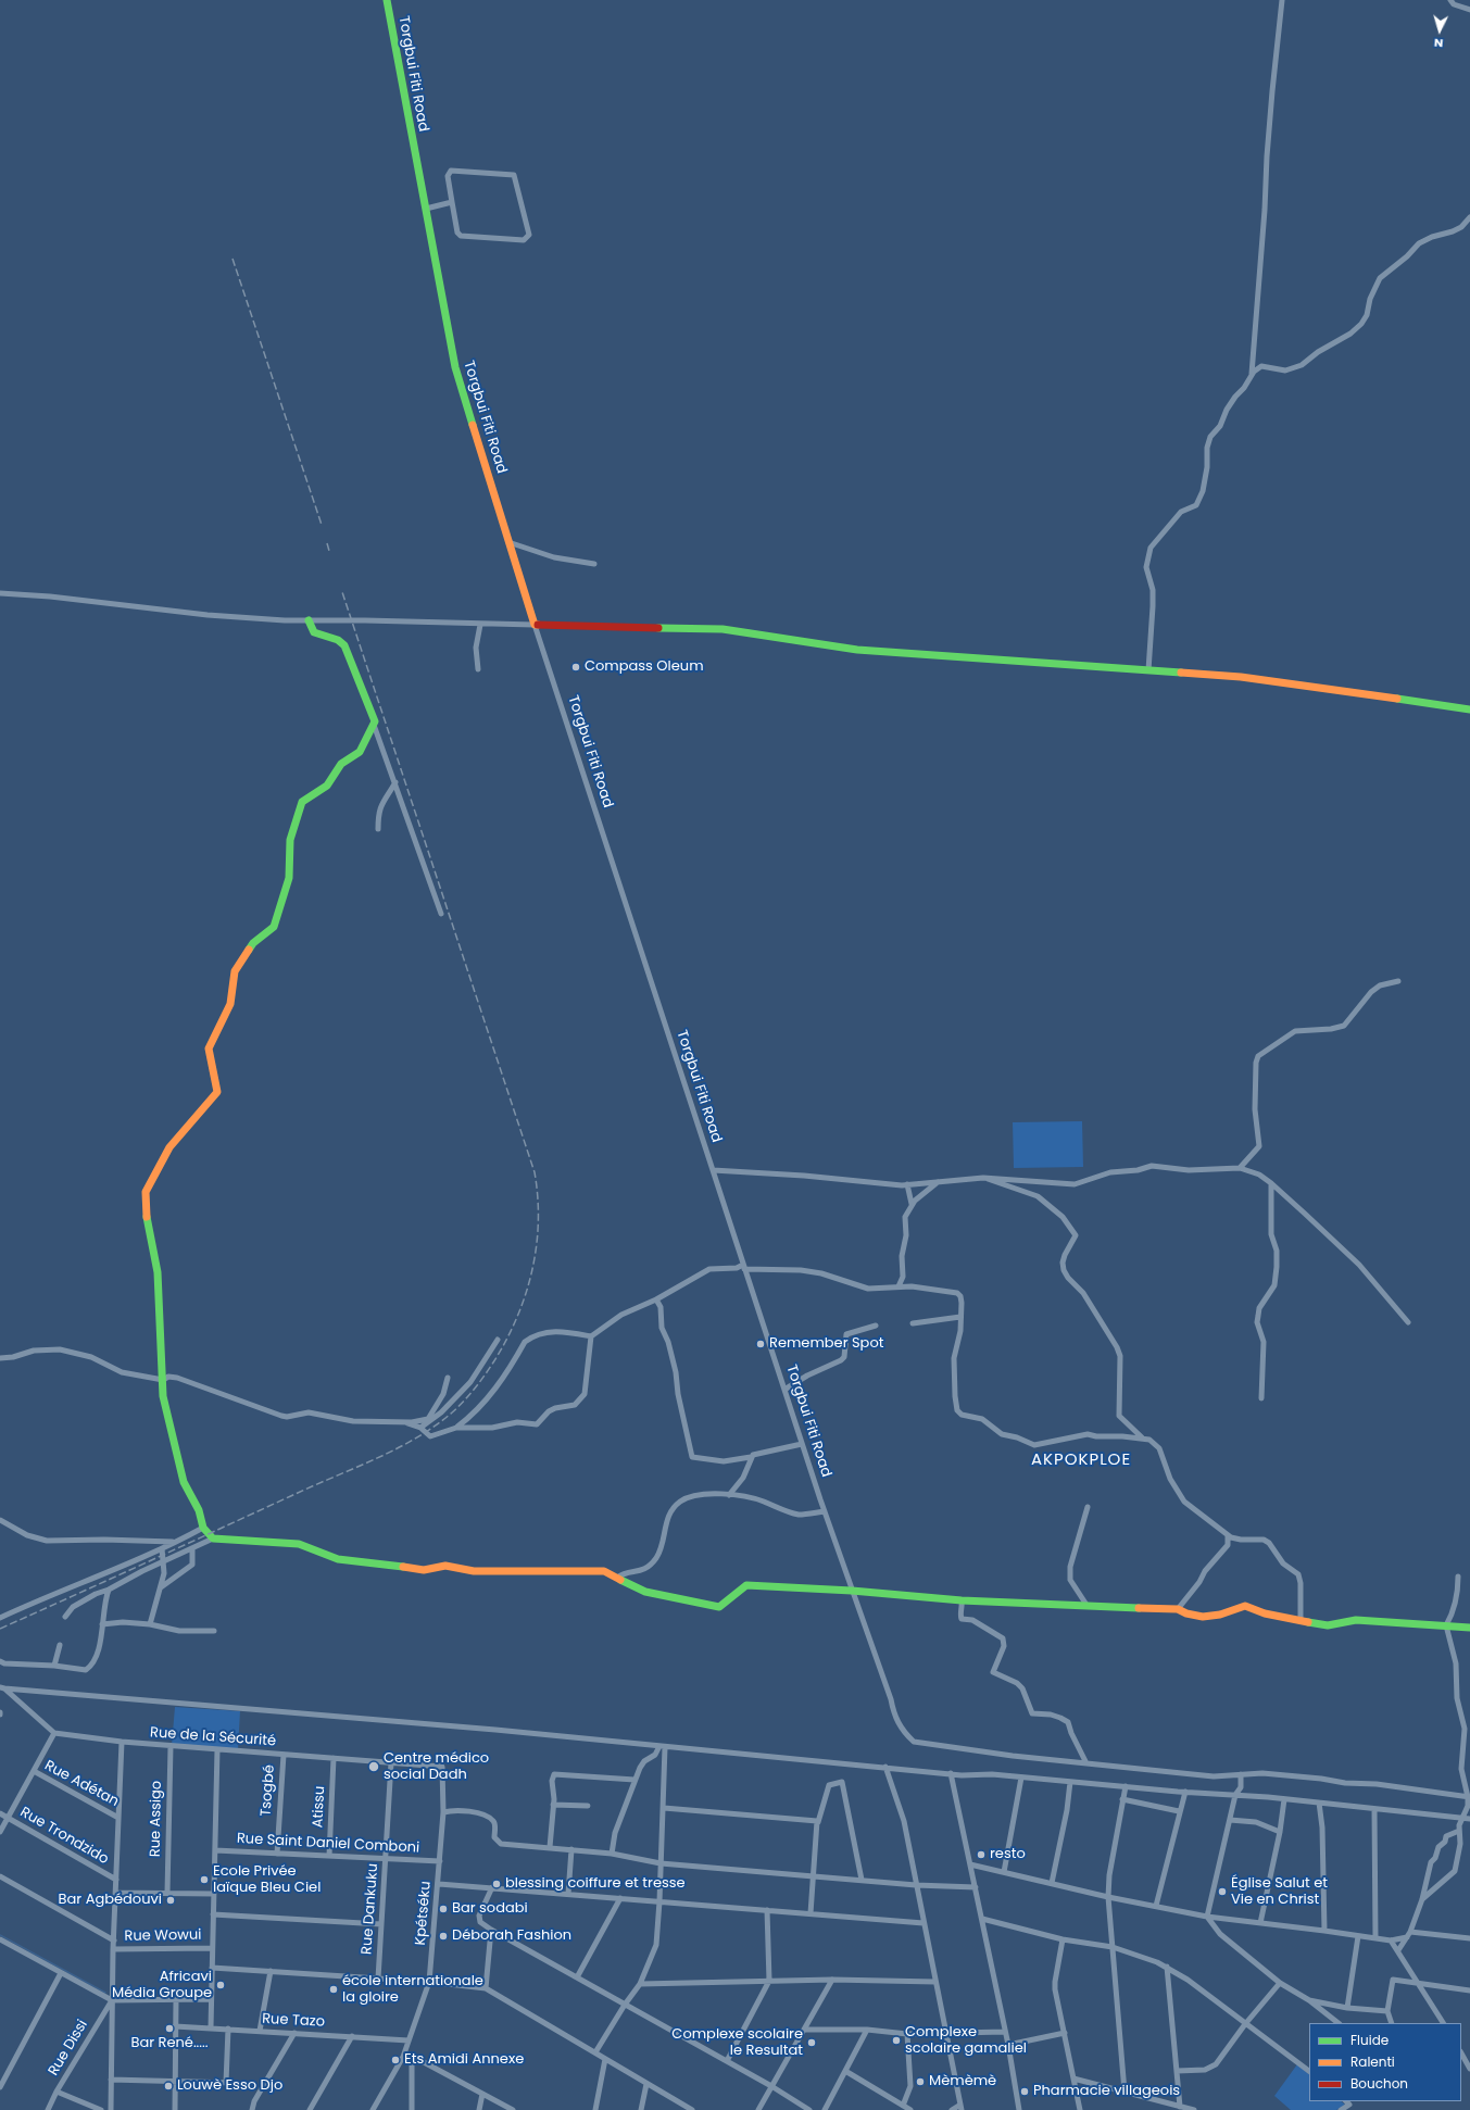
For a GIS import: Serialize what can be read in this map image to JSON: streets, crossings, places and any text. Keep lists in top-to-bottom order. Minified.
{"streets":{"street":["Torgbui Fiti Road","Rue de la Sécurité","Rue Adétan","Tsogbé","Atissu","Rue Assigo","Rue Trondzido","Rue Saint Daniel Comboni","Rue Dankuku","Kpétséku","Rue Wowui","Rue Tazo","Rue Dissi"]},"crossings":[["Rue de la Sécurité","Tsogbé"],["Rue de la Sécurité","Atissu"],["Rue de la Sécurité","Rue Assigo"],["Rue de la Sécurité","Rue Dankuku"],["Rue de la Sécurité","Kpétséku"],["Tsogbé","Rue Saint Daniel Comboni"],["Atissu","Rue Saint Daniel Comboni"],["Rue Saint Daniel Comboni","Rue Dankuku"],["Rue Saint Daniel Comboni","Kpétséku"],["Kpétséku","Rue Tazo"]],"districts":["AKPOKPLOE"],"places":["Compass Oleum","Remember Spot","Centre médico social Dadh","resto","Ecole Privée laïque Bleu Ciel","blessing coiffure et tresse","Église Salut et Vie en Christ","Bar Agbédouvi","Bar sodabi","Déborah Fashion","Africavi Média Groupe","école internationale la gloire","Bar René.....","Complexe scolaire gamaliel","Complexe scolaire le Resultat","Ets Amidi Annexe","Mèmèmè","Louwè Esso Djo","Pharmacie villageois"],"legend":["Fluide","Ralenti","Bouchon"],"north":"bottom"}
